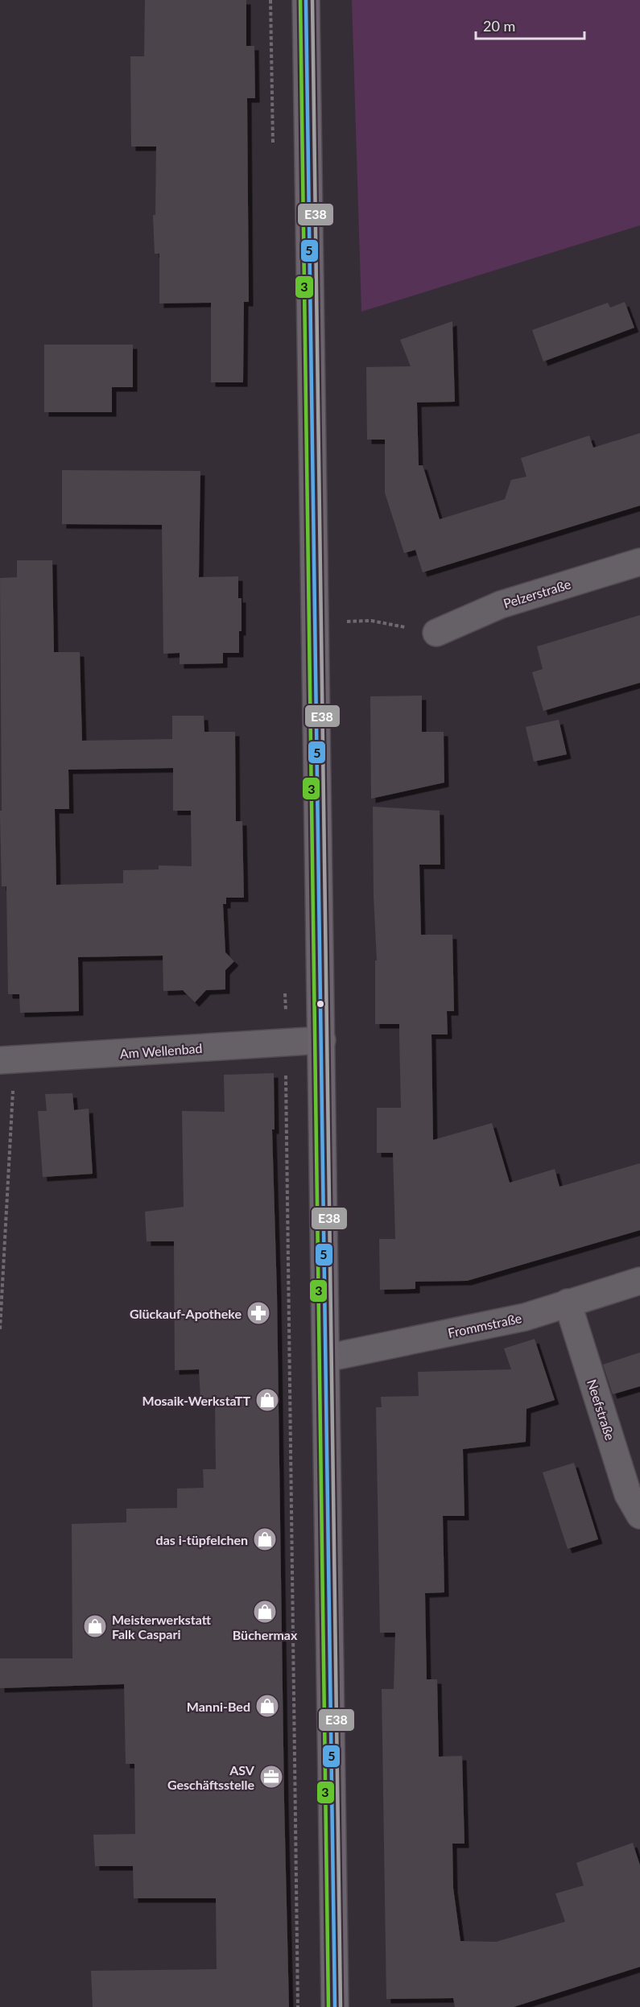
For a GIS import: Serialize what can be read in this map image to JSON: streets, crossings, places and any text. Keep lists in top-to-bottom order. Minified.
{"streets":{"street":["Pelzerstraße","Am Wellenbad","Frommstraße","Neefstraße"]},"crossings":[["Frommstraße","Neefstraße"]],"places":{"pharmacy":["Glückauf-Apotheke"],"shop":["Mosaik-WerkstaTT","das i-tüpfelchen","Büchermax","Meisterwerkstatt Falk Caspari","Manni-Bed"],"office":["ASV Geschäftsstelle"]},"lines":["transit line 5","transit line 3","transit line E38"],"scale_bar":"20 m"}
